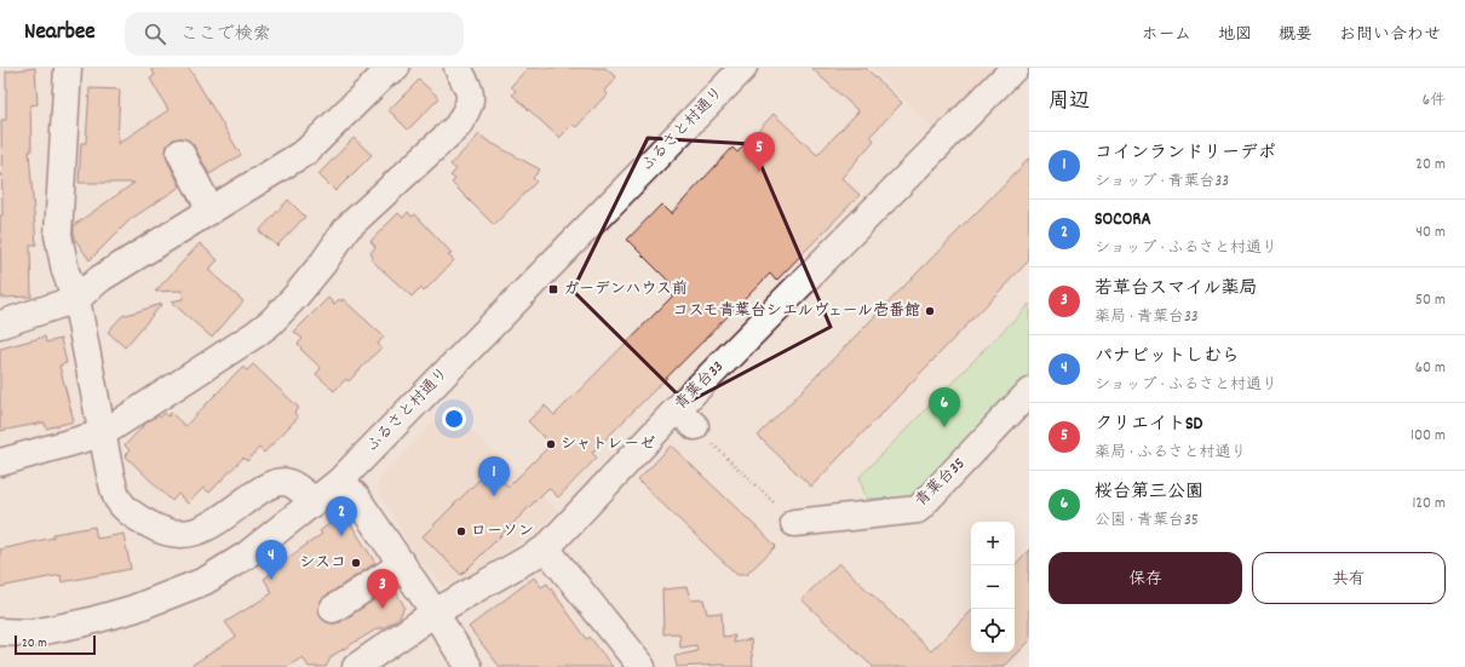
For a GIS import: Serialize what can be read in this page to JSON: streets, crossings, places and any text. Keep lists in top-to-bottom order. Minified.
{"streets":{"street":["ふるさと村通り","青葉台33","青葉台35"]},"places":{"transit":["ガーデンハウス前"],"other":["コスモ青葉台シエルヴェール壱番館","シャトレーゼ","ローソン","シスコ"]},"scale_bar":"20 m","page":{"header":"Nearbee","search":"ここで検索","nav":["ホーム","地図","概要","お問い合わせ"],"heading":["周辺","6件"],"list":[{"mark":"1","name":"コインランドリーデポ","note":"ショップ · 青葉台33","value":"20 m"},{"mark":"2","name":"SOCORA","note":"ショップ · ふるさと村通り","value":"40 m"},{"mark":"3","name":"若草台スマイル薬局","note":"薬局 · 青葉台33","value":"50 m"},{"mark":"4","name":"パナピットしむら","note":"ショップ · ふるさと村通り","value":"60 m"},{"mark":"5","name":"クリエイトSD","note":"薬局 · ふるさと村通り","value":"100 m"},{"mark":"6","name":"桜台第三公園","note":"公園 · 青葉台35","value":"120 m"}],"pins":["5","6","1","2","4","3"],"map_buttons":["+","−"],"buttons":["保存","共有"],"scale":"20 m"}}
